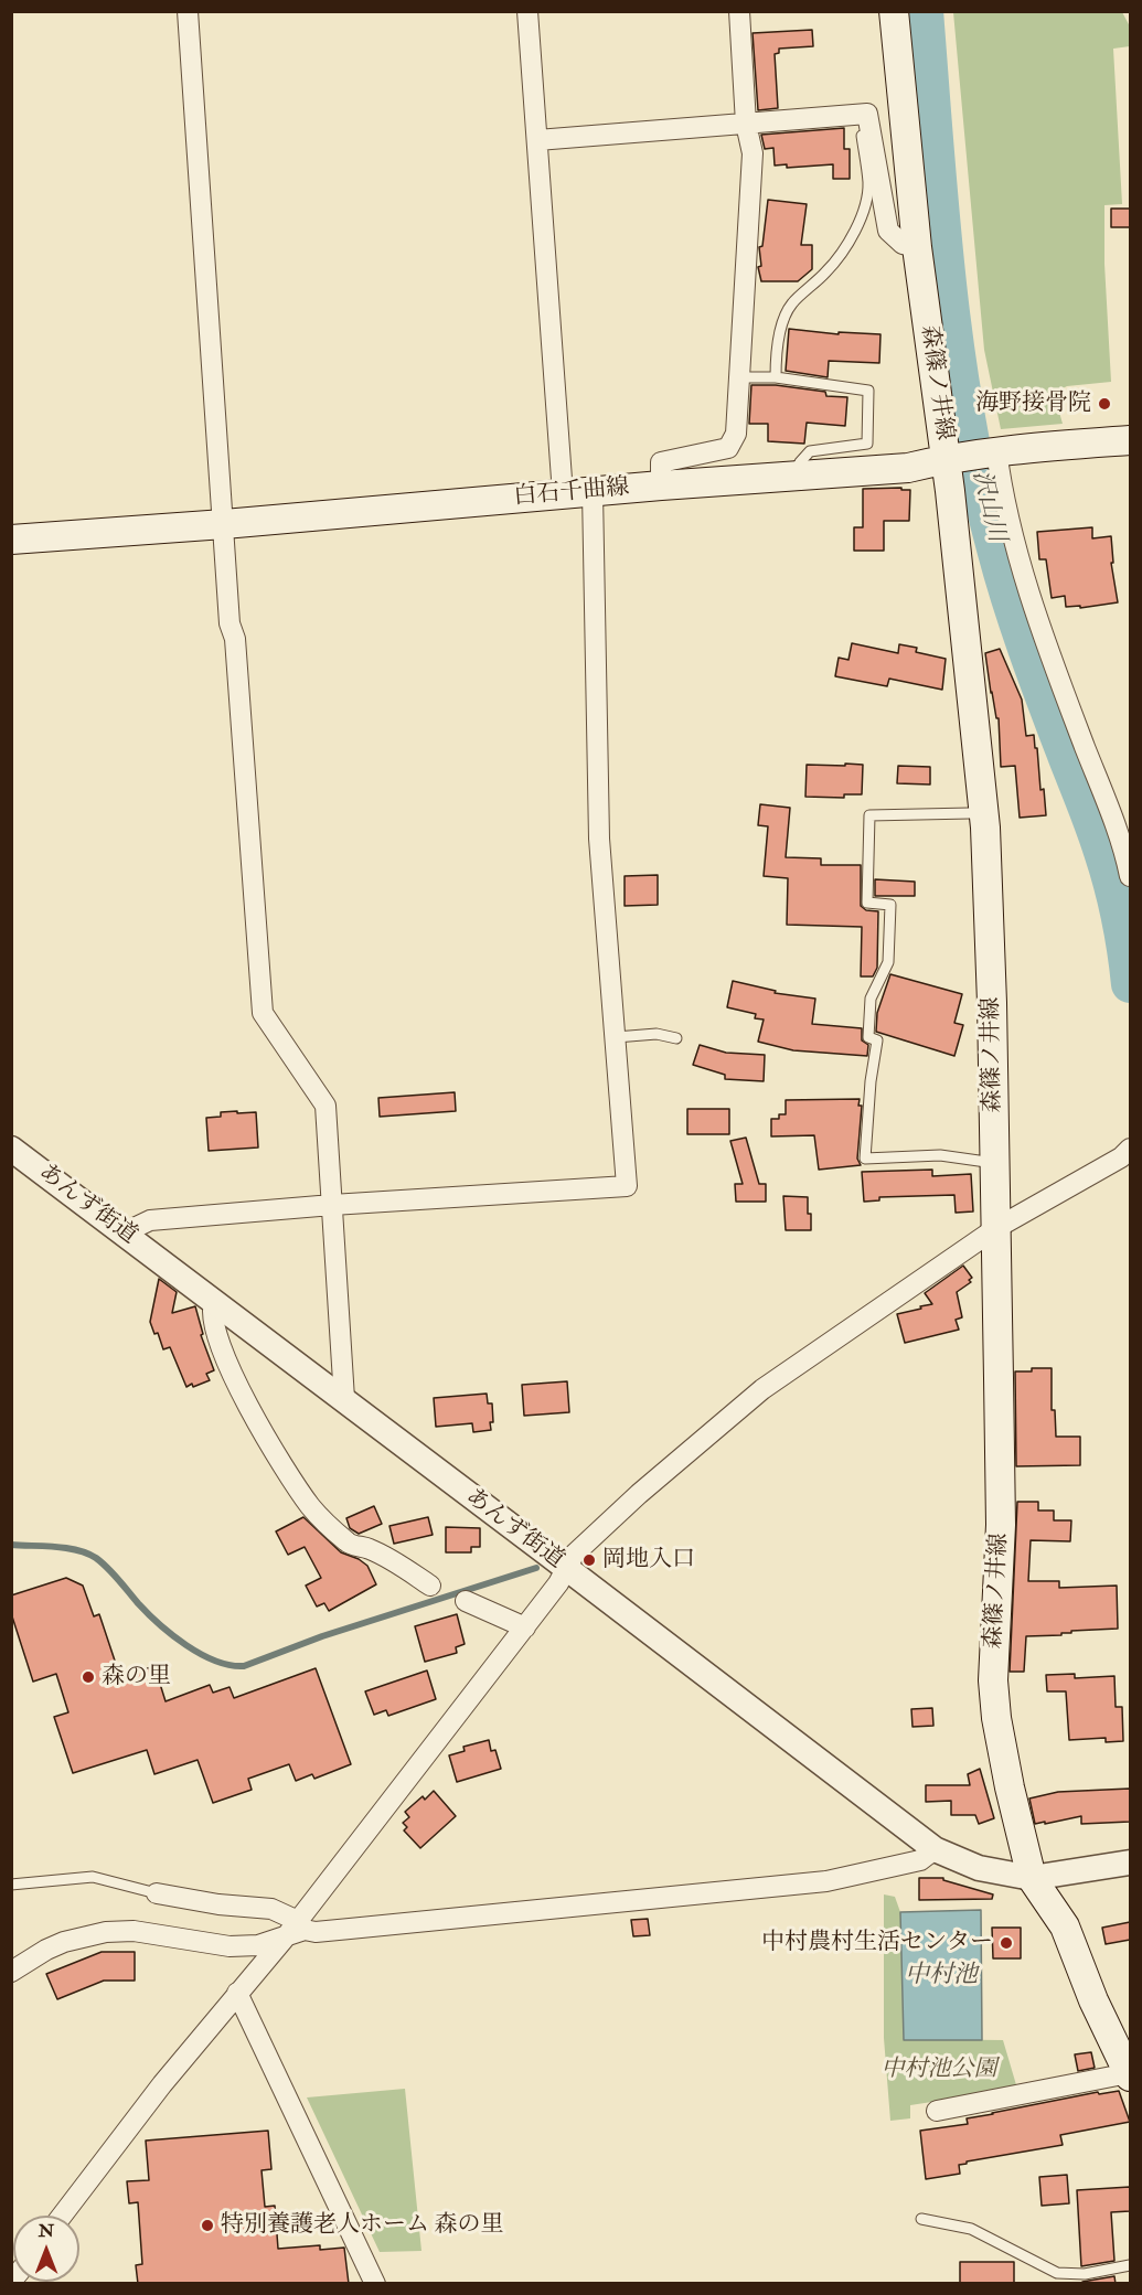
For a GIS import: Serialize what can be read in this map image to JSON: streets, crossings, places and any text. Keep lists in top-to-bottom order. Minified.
{"streets":{"main road":["森篠ノ井線","白石千曲線"],"street":["あんず街道"]},"crossings":[["森篠ノ井線","白石千曲線"],["森篠ノ井線","あんず街道"]],"water":["沢山川","中村池"],"parks":["中村池公園"],"places":["海野接骨院","岡地入口","森の里","中村農村生活センター","特別養護老人ホーム 森の里"],"north":"top"}
